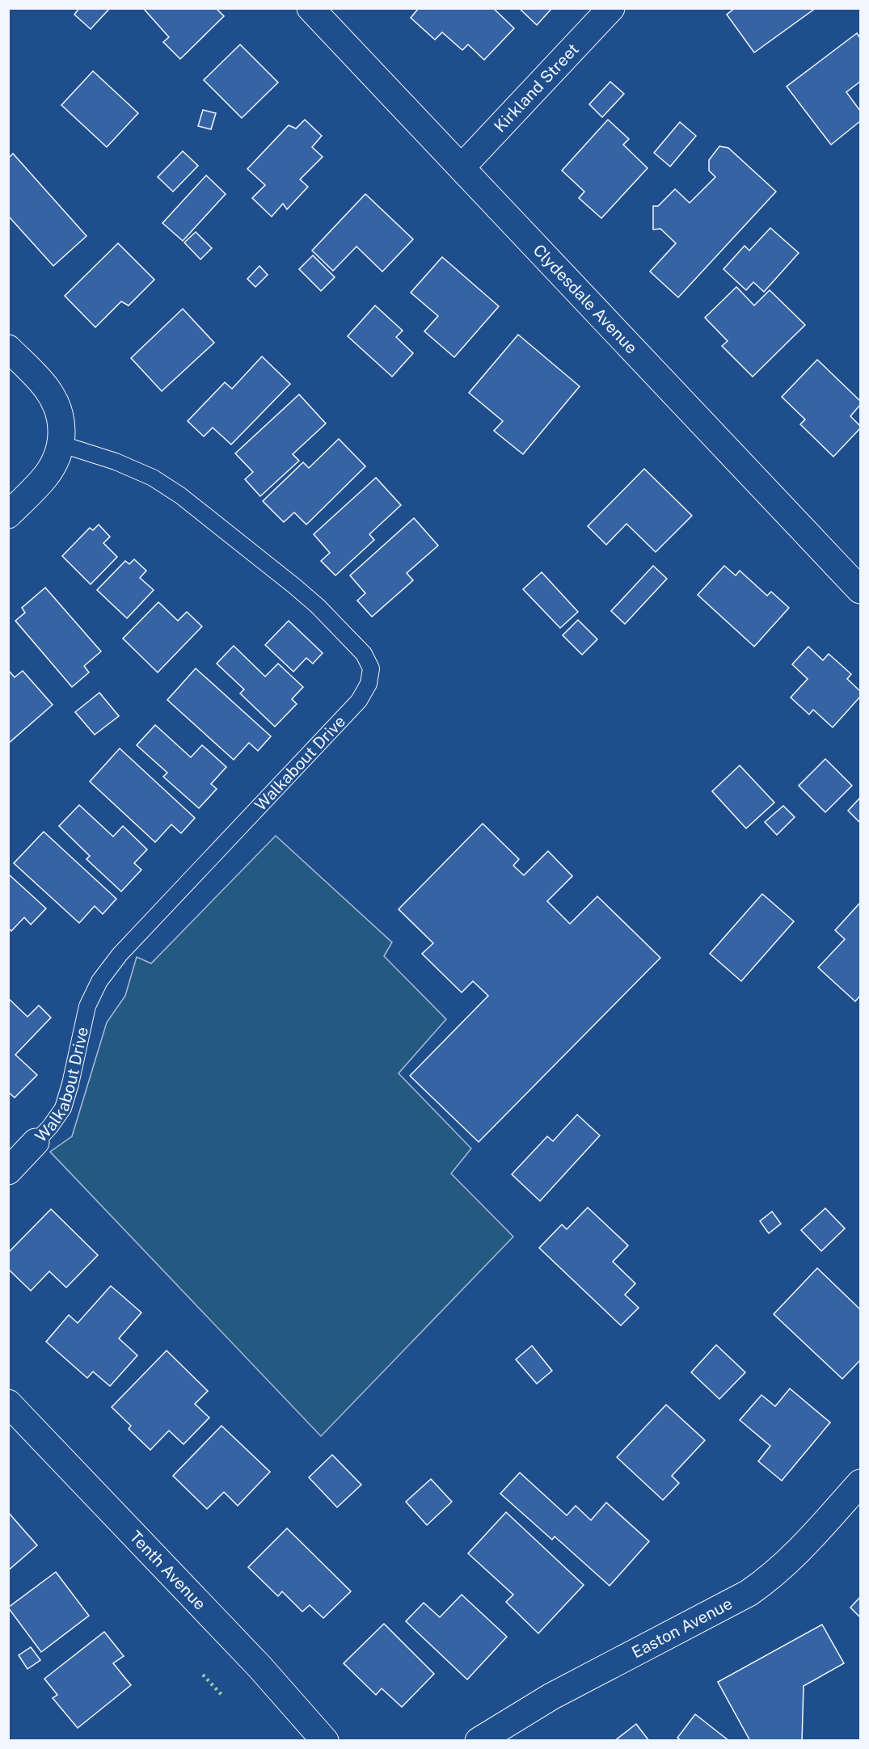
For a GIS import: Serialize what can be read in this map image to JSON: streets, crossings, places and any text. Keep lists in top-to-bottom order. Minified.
{"streets":{"street":["Kirkland Street","Clydesdale Avenue","Walkabout Drive","Tenth Avenue","Easton Avenue"]},"crossings":[["Kirkland Street","Clydesdale Avenue"]]}
